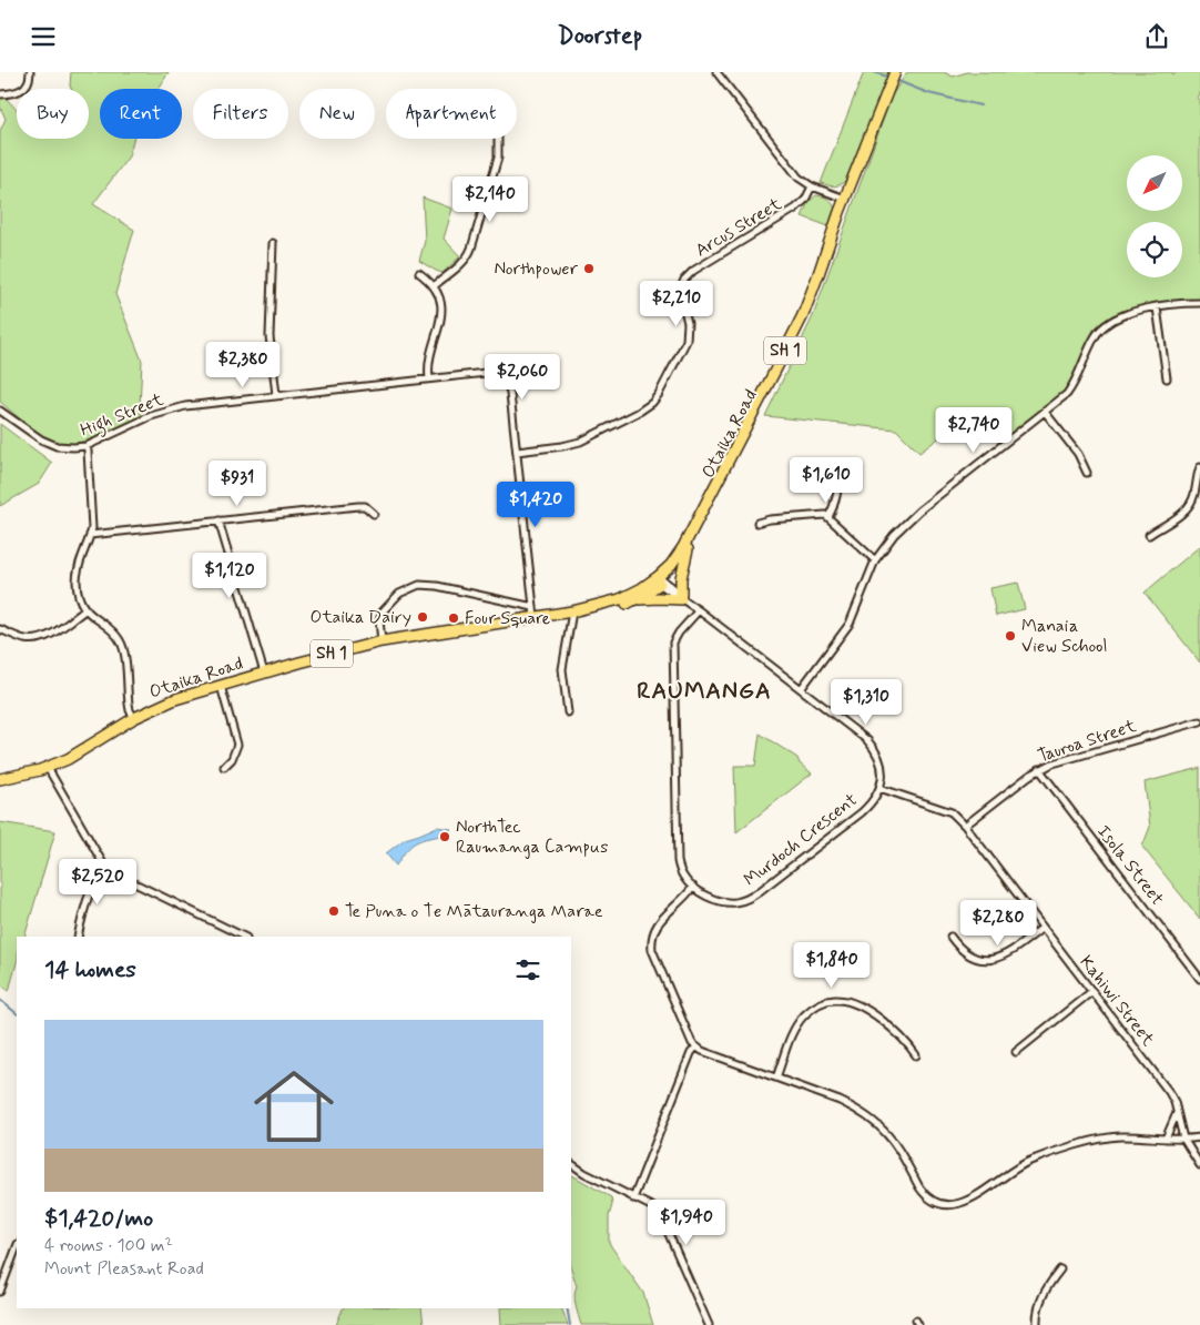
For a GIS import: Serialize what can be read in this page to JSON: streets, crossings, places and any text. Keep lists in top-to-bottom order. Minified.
{"streets":{"highway":["SH 1","Otaika Road"],"street":["Arcus Street","High Street","Tauroa Street","Murdoch Crescent","Isola Street","Kahiwi Street"]},"crossings":[["Arcus Street","High Street"],["Otaika Road","Murdoch Crescent"],["Tauroa Street","Isola Street"],["Tauroa Street","Kahiwi Street"],["Murdoch Crescent","Kahiwi Street"]],"districts":["RAUMANGA"],"places":["Northpower","Otaika Dairy","Four Square","Manaia View School","NorthTec Raumanga Campus","Te Puna o Te Mātauranga Marae"],"north":"bottom left","page":{"header":"Doorstep","chip":["Buy","Rent","Filters","New","Apartment"],"price":["$2,140","$2,210","$2,380","$2,060","$2,740","$1,610","$931","$1,420","$1,120","$1,310","$2,520","$2,280","$1,840","$1,940"],"heading":"14 homes","list":[{"name":"$1,420/mo","note":"4 rooms · 100 m² · Mount Pleasant Road"}]}}
